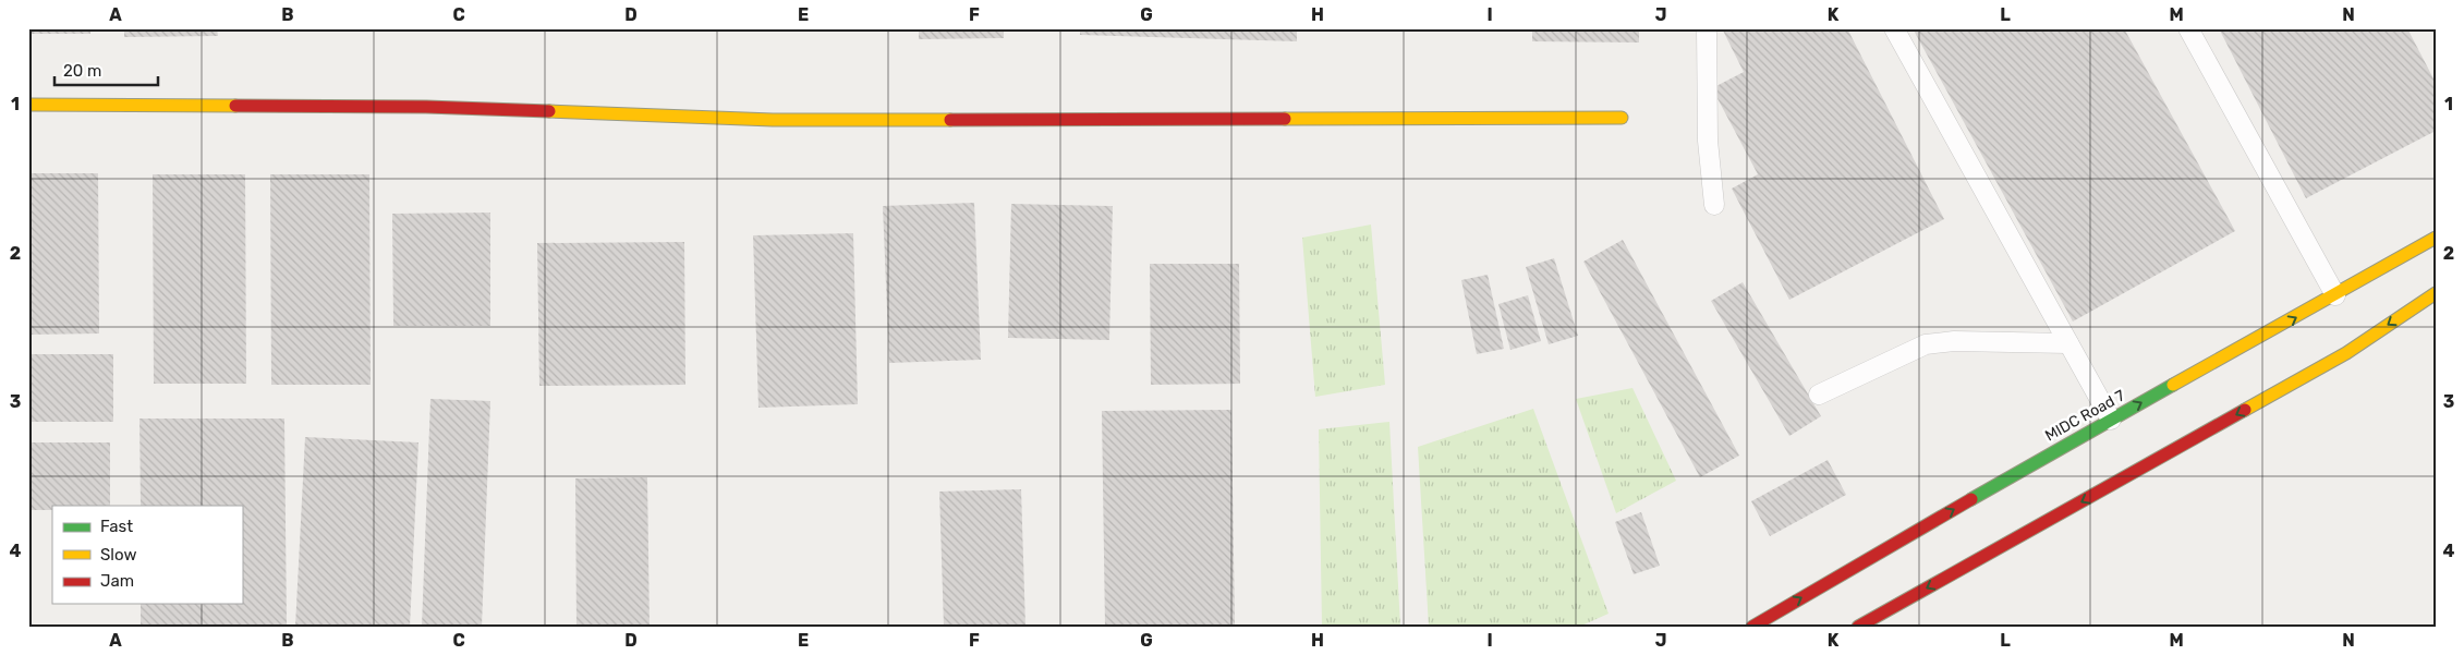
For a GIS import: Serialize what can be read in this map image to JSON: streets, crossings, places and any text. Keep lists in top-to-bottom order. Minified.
{"streets":{"street":["MIDC Road 7"]},"legend":["Fast","Slow","Jam"],"scale_bar":"20 m","grid":{"columns":["A","B","C","D","E","F","G","H","I","J","K","L","M","N"],"rows":["1","2","3","4"]}}
